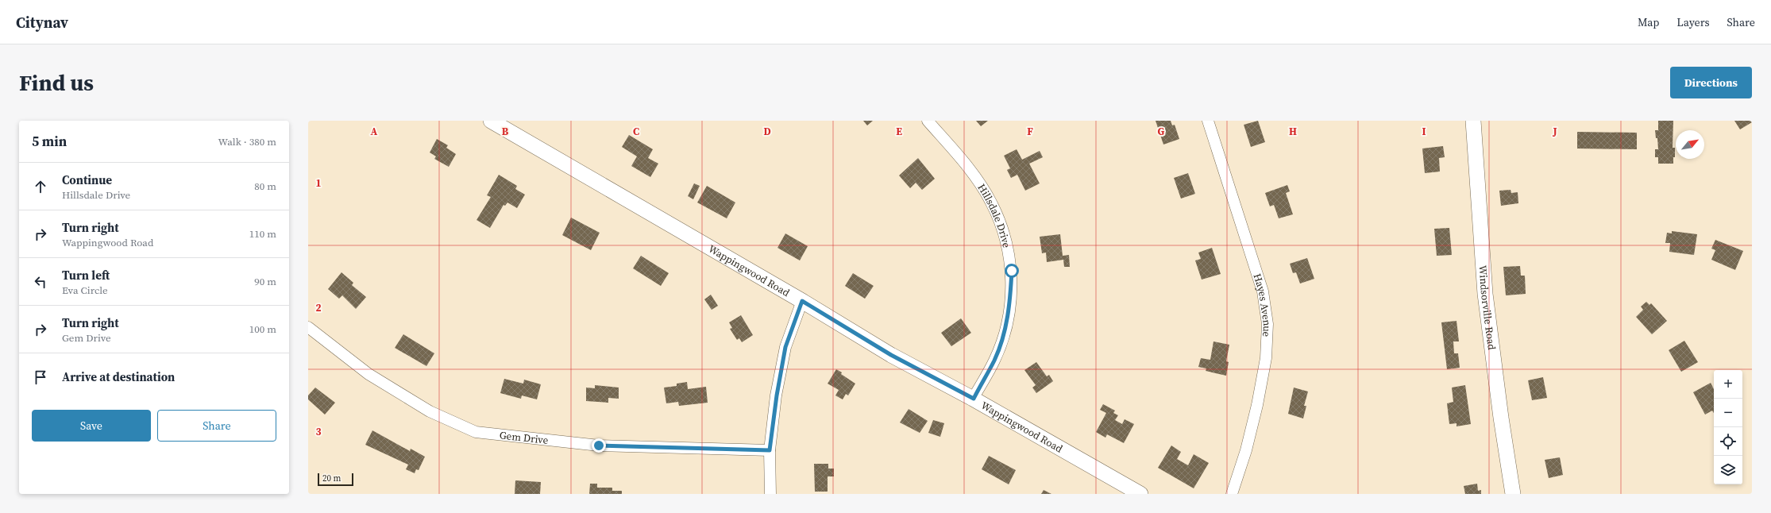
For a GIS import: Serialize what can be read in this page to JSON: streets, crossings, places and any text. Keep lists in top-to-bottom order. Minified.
{"streets":{"main road":["Wappingwood Road","Windsorville Road"],"street":["Hillsdale Drive","Hayes Avenue","Gem Drive"]},"crossings":[["Hillsdale Drive","Wappingwood Road"]],"scale_bar":"20 m","north":"top right","page":{"header":"Citynav","nav":["Map","Layers","Share"],"buttons":["Directions",["Save","Share"]],"title":"Find us","heading":["5 min","Walk · 380 m"],"list":[["Continue","Hillsdale Drive","80 m"],["Turn right","Wappingwood Road","110 m"],["Turn left","Eva Circle","90 m"],["Turn right","Gem Drive","100 m"],"Arrive at destination"],"map_buttons":["+","−"],"scale":"20 m"},"grid":{"columns":["A","B","C","D","E","F","G","H","I","J"],"rows":["1","2","3"]}}
